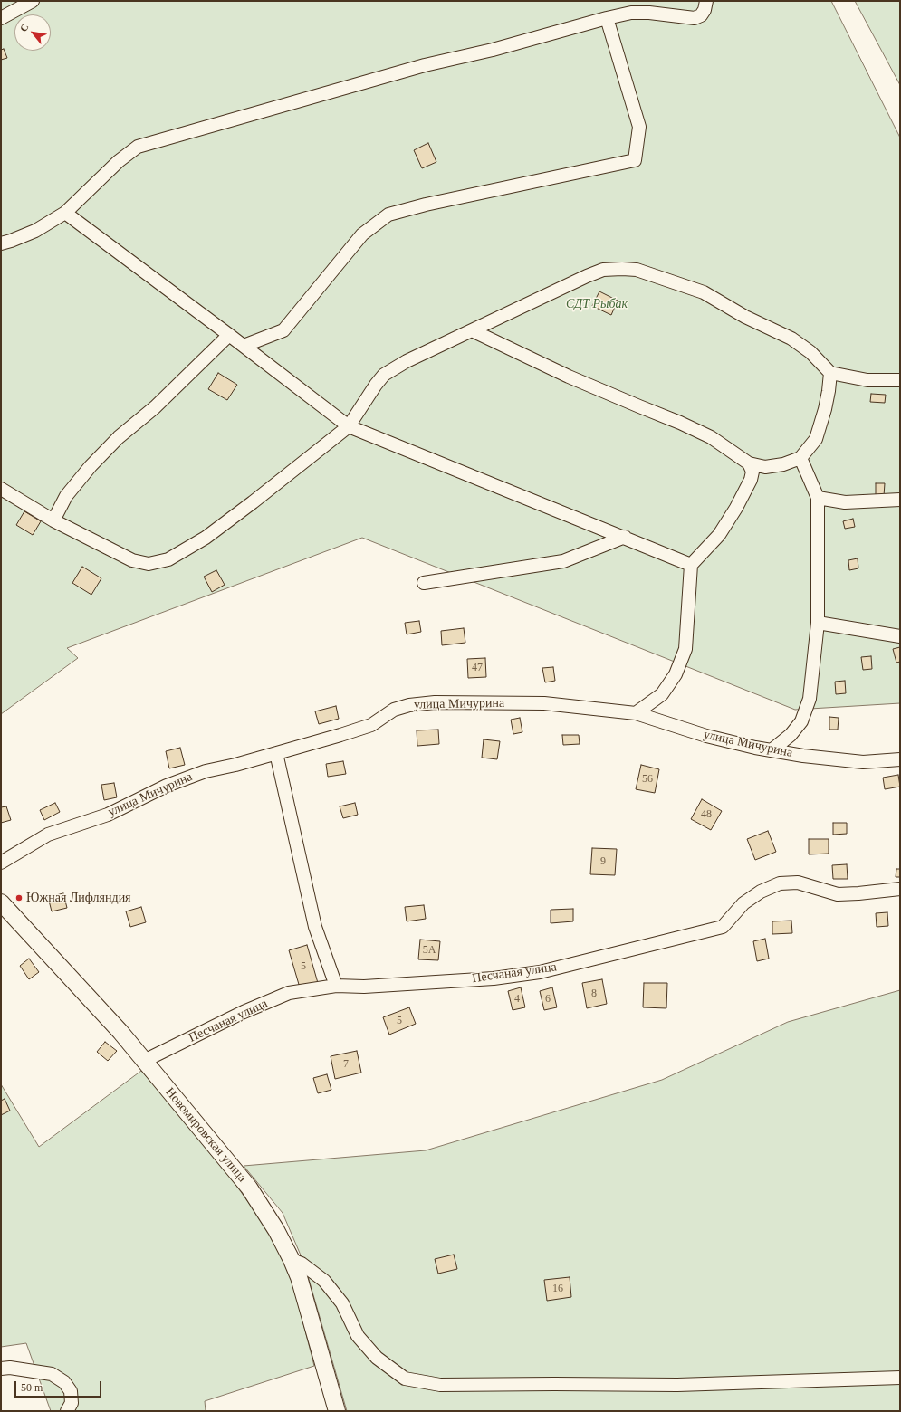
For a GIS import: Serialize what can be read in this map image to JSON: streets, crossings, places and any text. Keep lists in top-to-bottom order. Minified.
{"streets":{"main road":["Новомировская улица"],"street":["улица Мичурина","Песчаная улица"]},"crossings":[["Песчаная улица","Новомировская улица"]],"parks":["СДТ Рыбак"],"places":["Южная Лифляндия"],"house_numbers":["47","56","48","9","5А","5","8","4","6","5","7","16"],"scale_bar":"50 m","north":"top left"}
